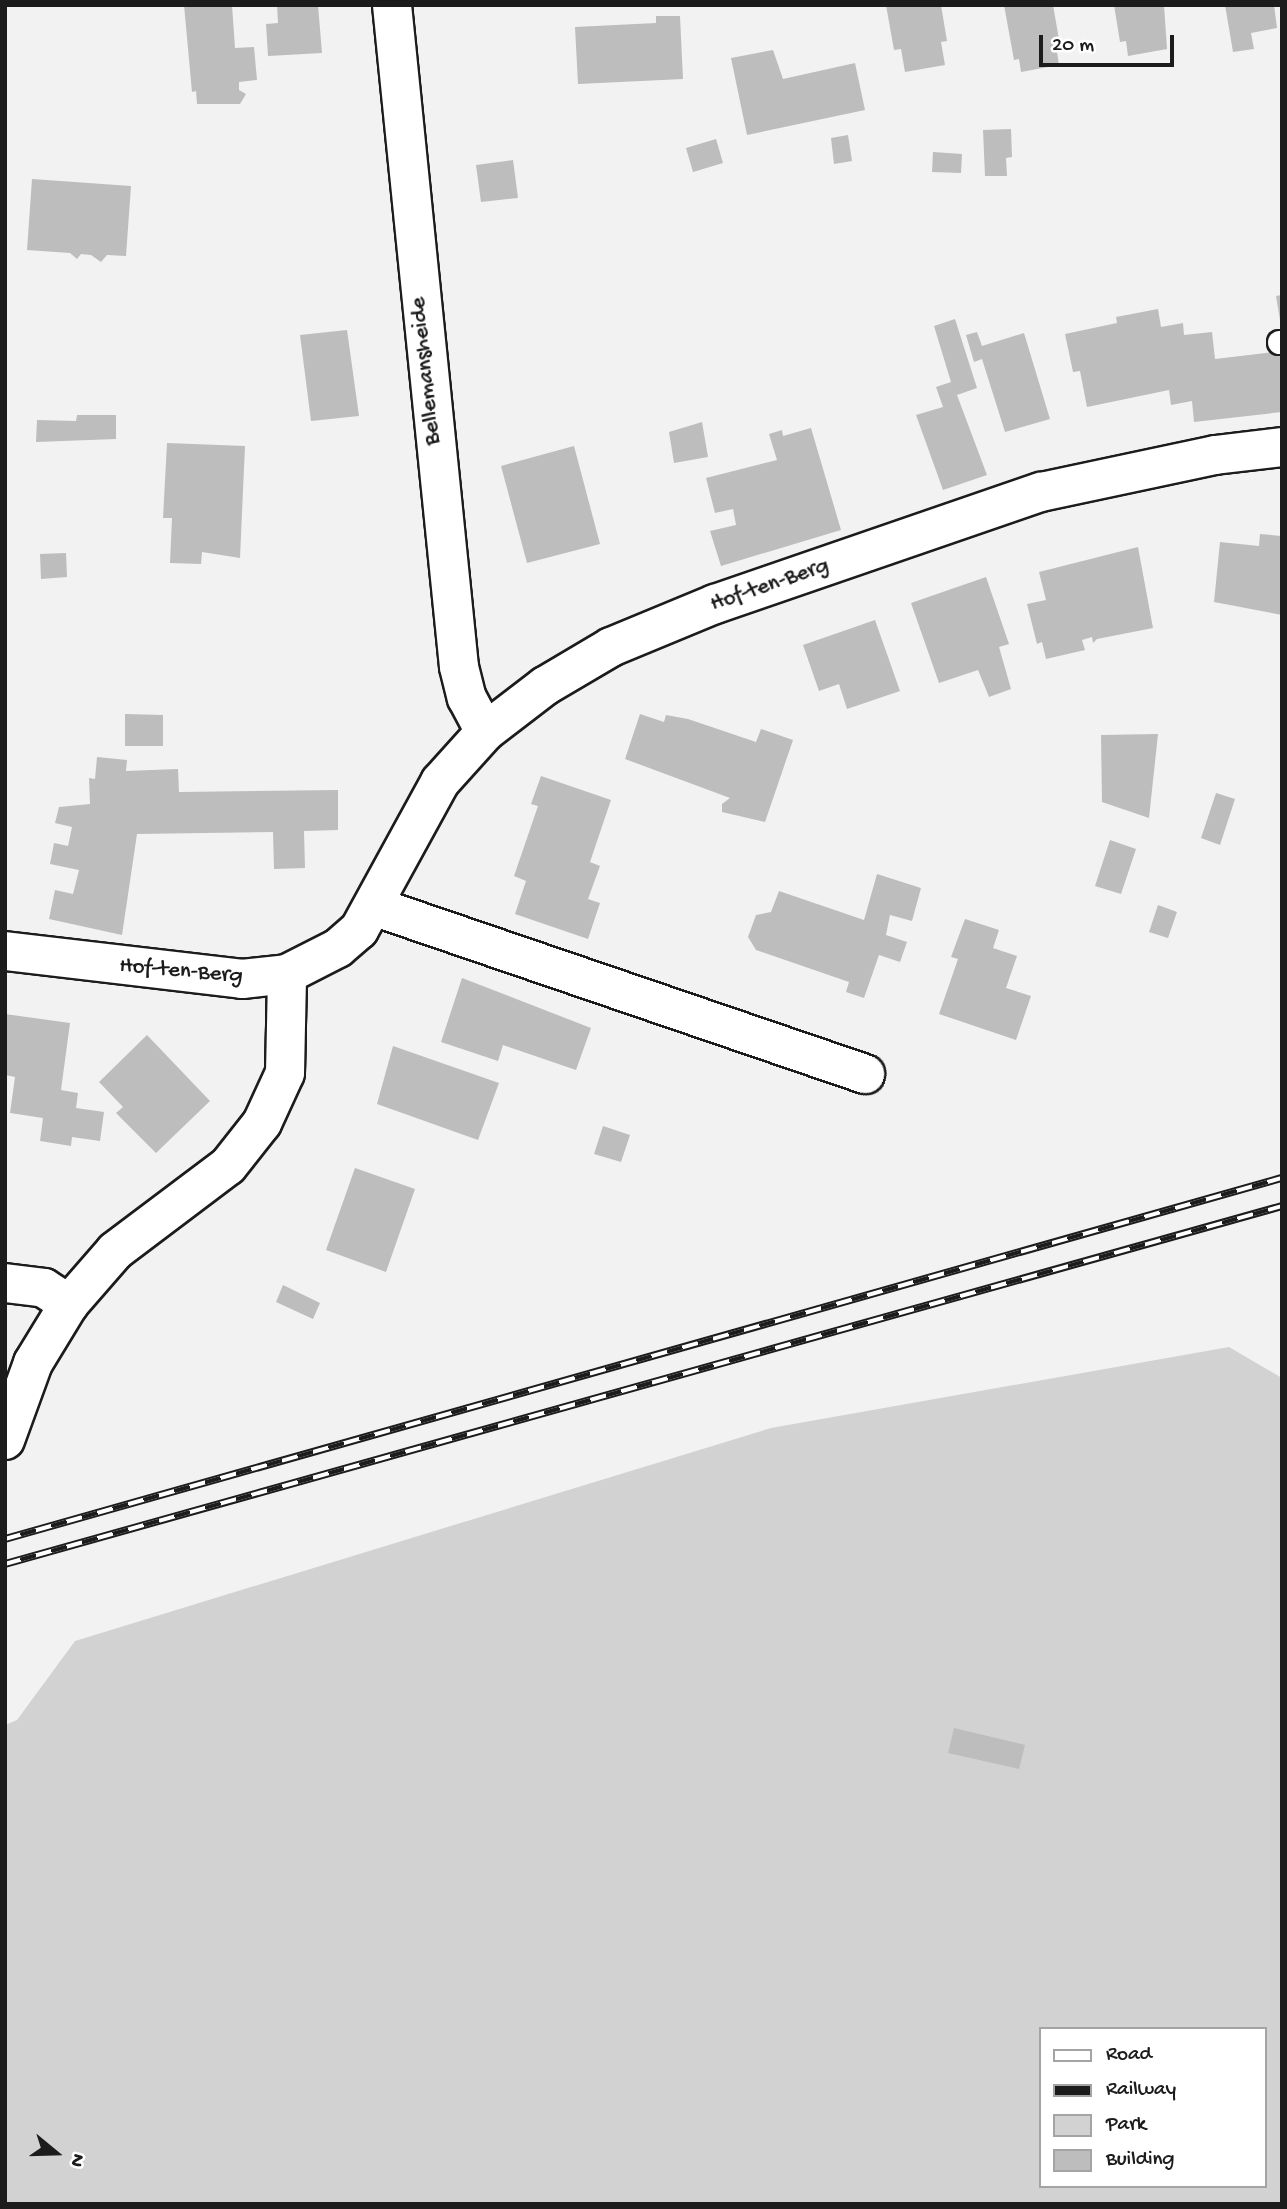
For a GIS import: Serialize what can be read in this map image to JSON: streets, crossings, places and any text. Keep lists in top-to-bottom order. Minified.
{"streets":{"street":["Bellemansheide","Hof-ten-Berg"]},"crossings":[["Bellemansheide","Hof-ten-Berg"]],"legend":["Road","Railway","Park","Building"],"scale_bar":"20 m","north":"right"}
